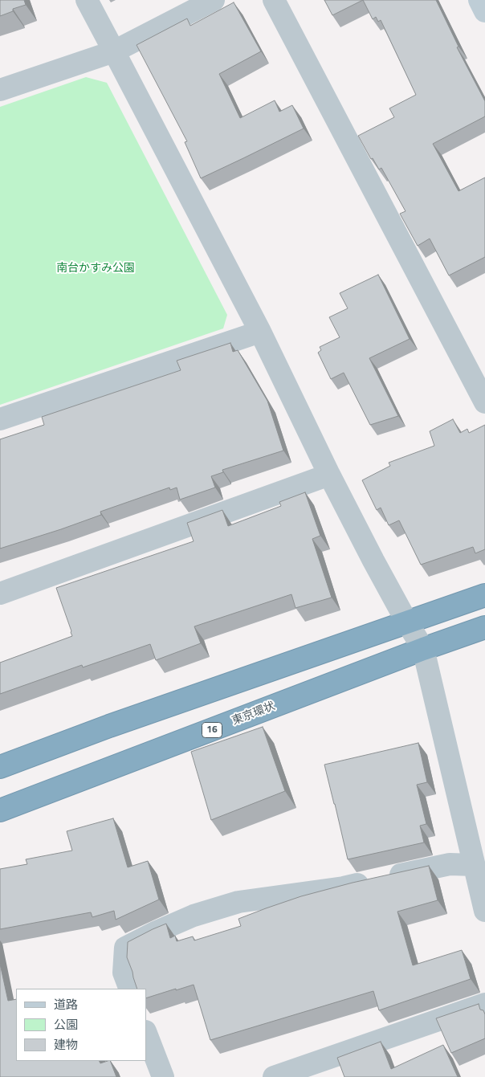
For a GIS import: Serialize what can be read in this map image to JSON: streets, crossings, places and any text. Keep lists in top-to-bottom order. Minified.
{"streets":{"highway":["東京環状","16"]},"parks":["南台かすみ公園"],"legend":["道路","公園","建物"]}
